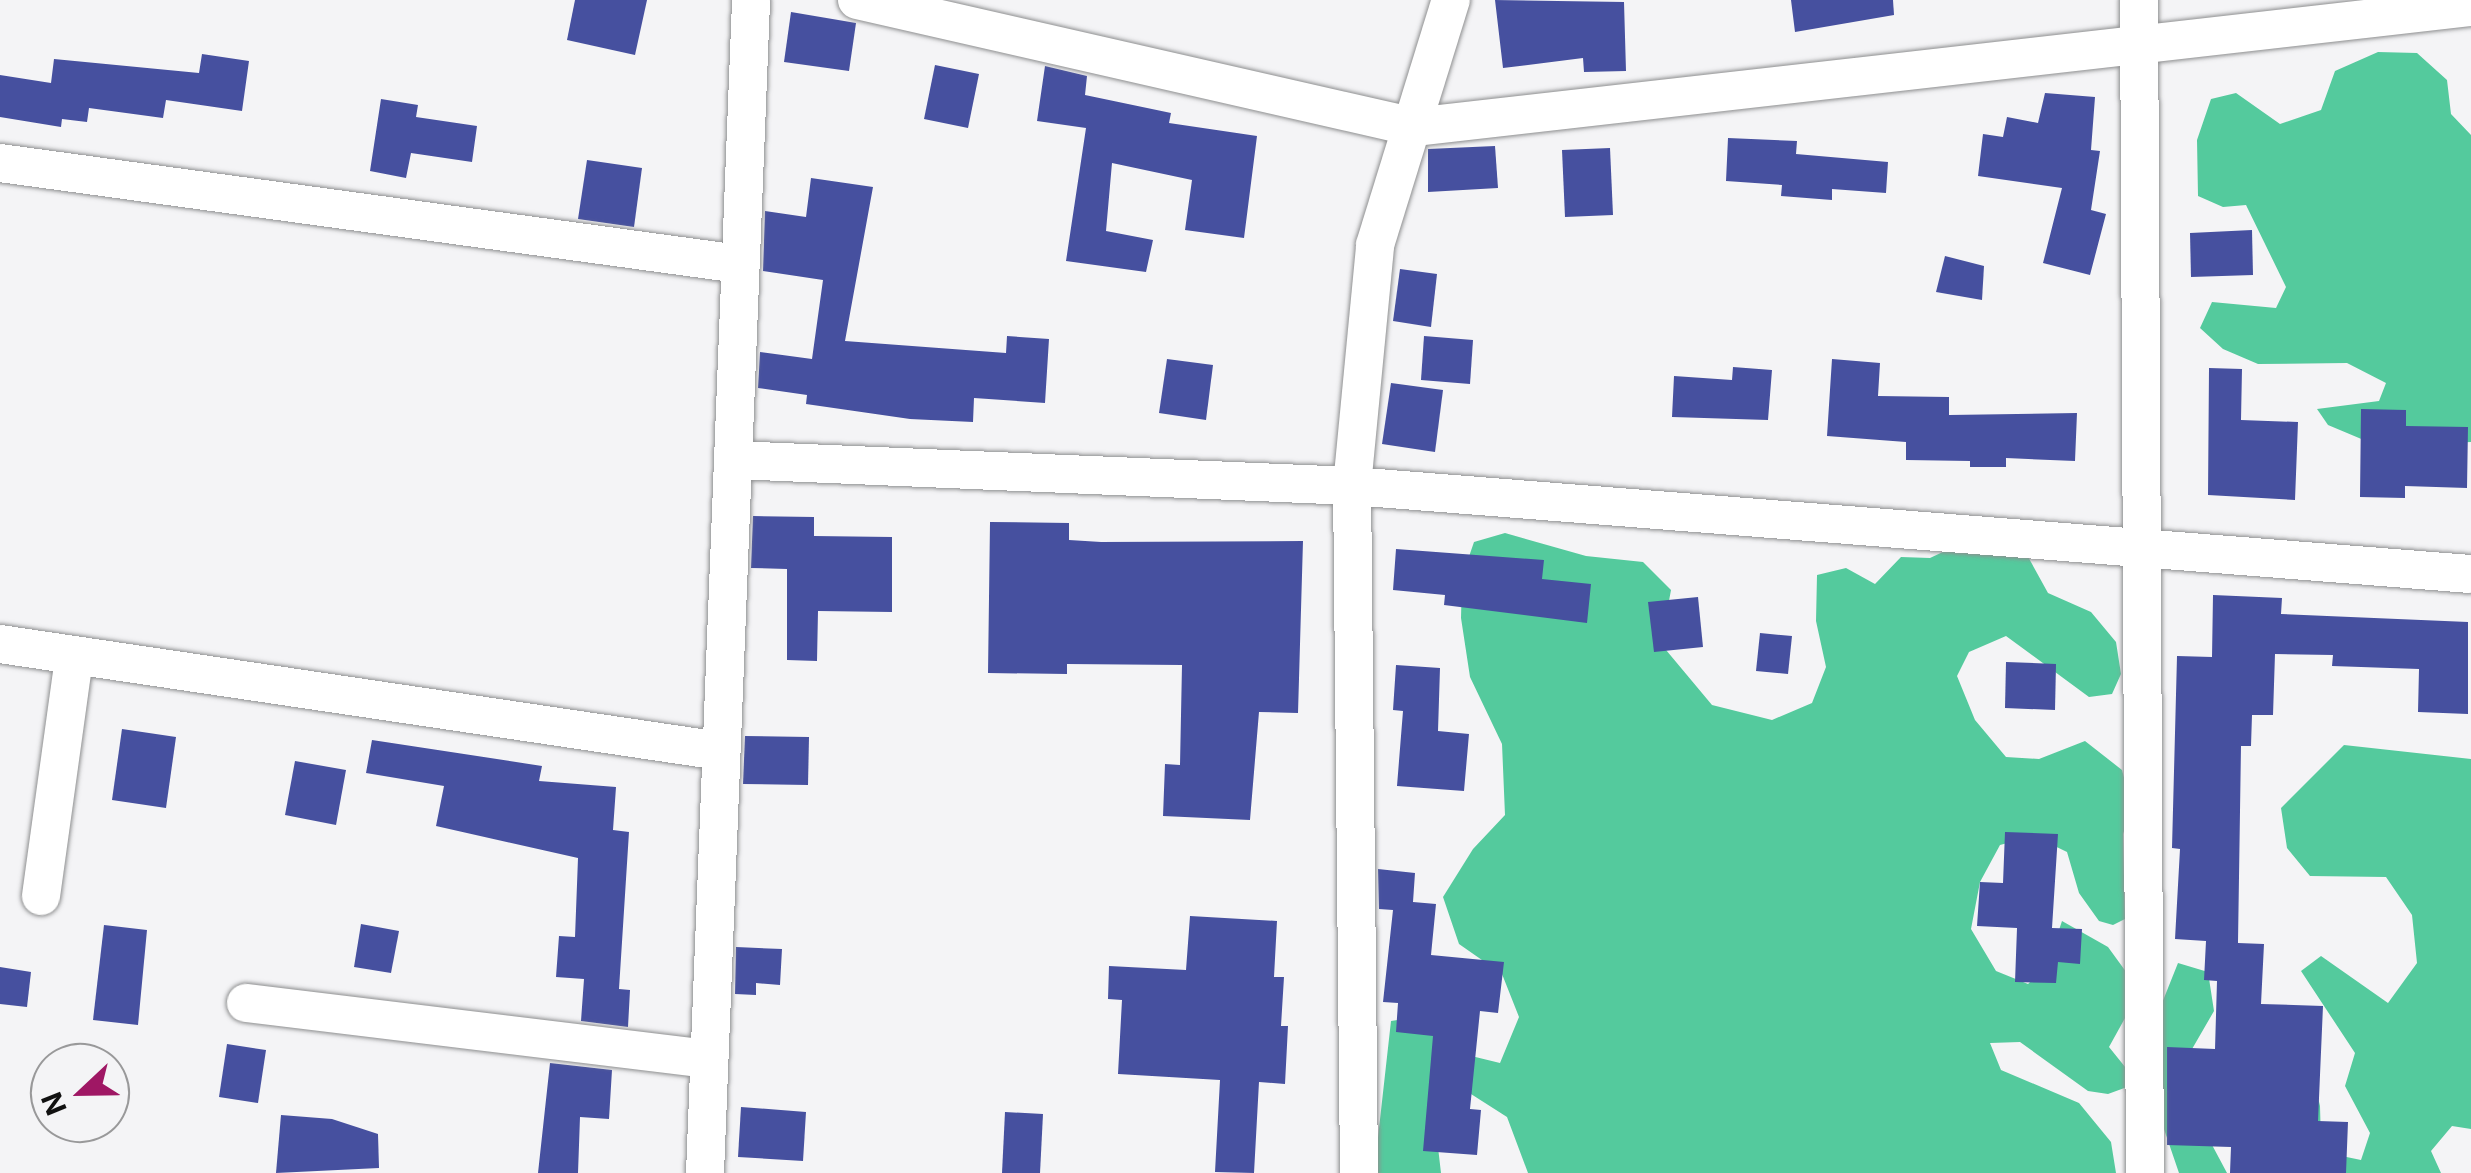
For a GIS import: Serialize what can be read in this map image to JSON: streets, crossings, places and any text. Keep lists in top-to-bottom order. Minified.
{"north":"left"}
